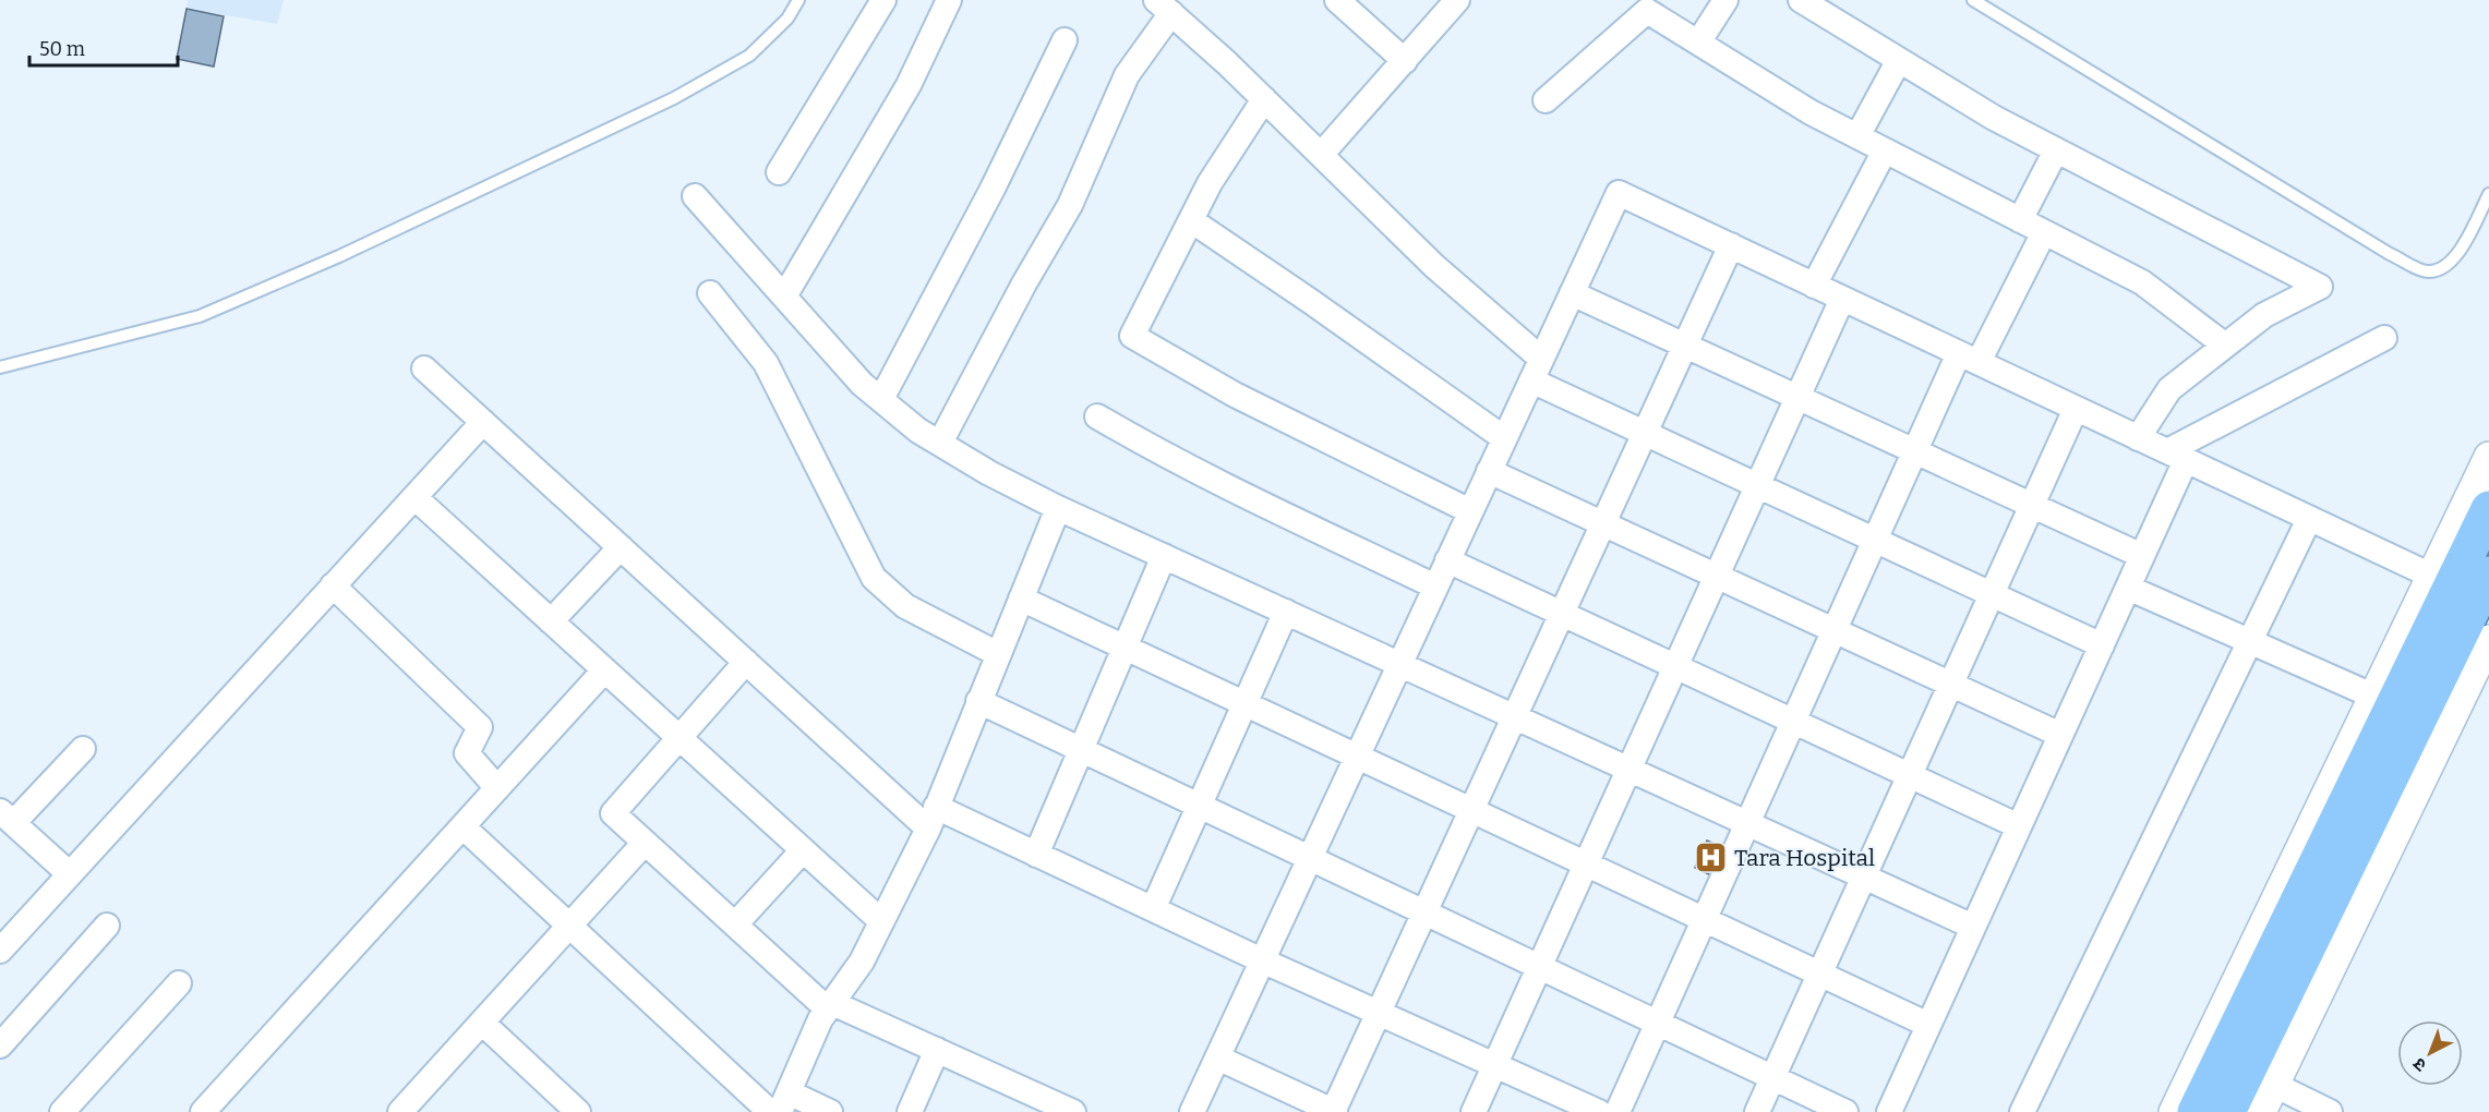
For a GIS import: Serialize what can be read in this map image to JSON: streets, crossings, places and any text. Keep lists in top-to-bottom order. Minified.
{"places":{"hospital":["Tara Hospital"]},"scale_bar":"50 m","north":"bottom left"}
